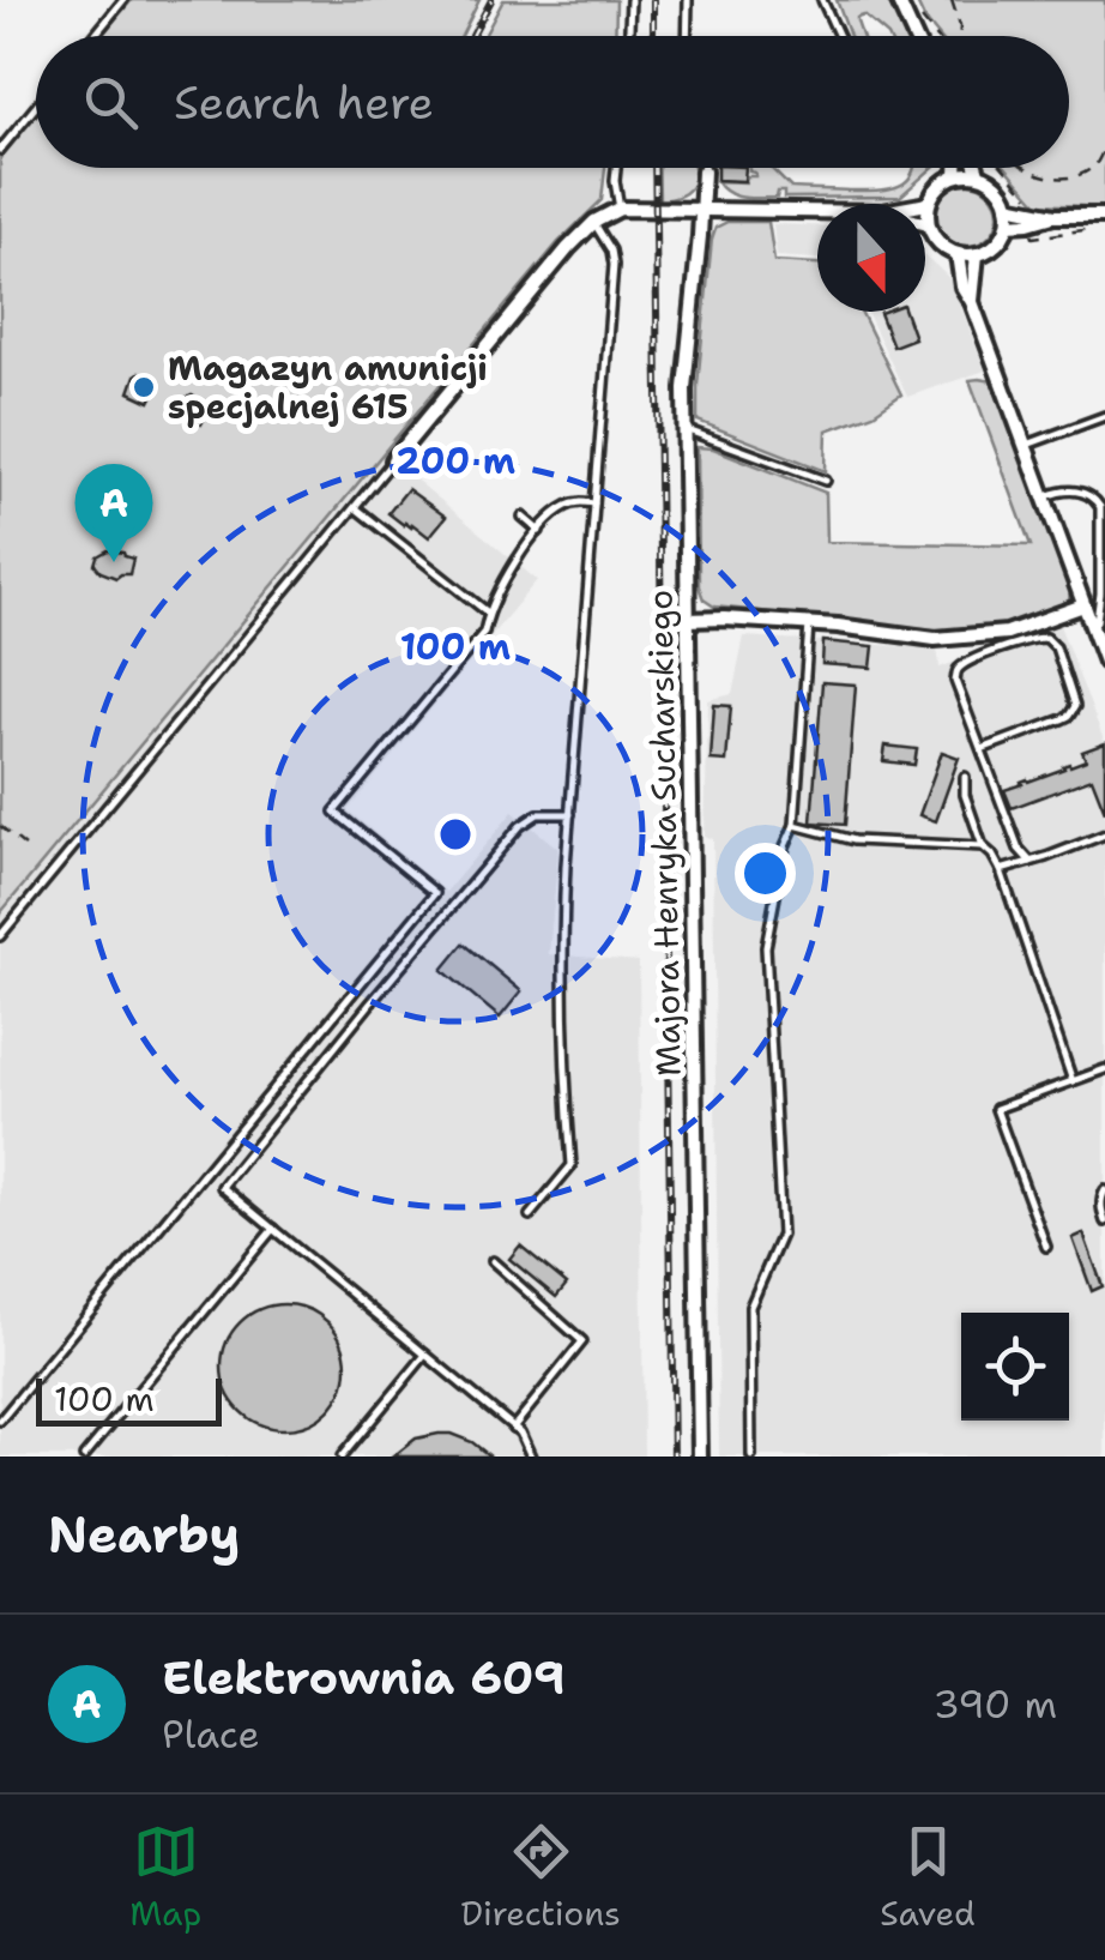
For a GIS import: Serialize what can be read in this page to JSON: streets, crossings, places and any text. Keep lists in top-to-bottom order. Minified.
{"streets":{"street":["Majora Henryka Sucharskiego"]},"places":["Magazyn amunicji specjalnej 615"],"scale_bar":"100 m","north":"bottom","page":{"search":"Search here","pins":"A","scale":"100 m","heading":"Nearby","list":[{"mark":"A","name":"Elektrownia 609","note":"Place","value":"390 m"}],"nav":["Map","Directions","Saved"]},"rings":["200 m","100 m"]}
